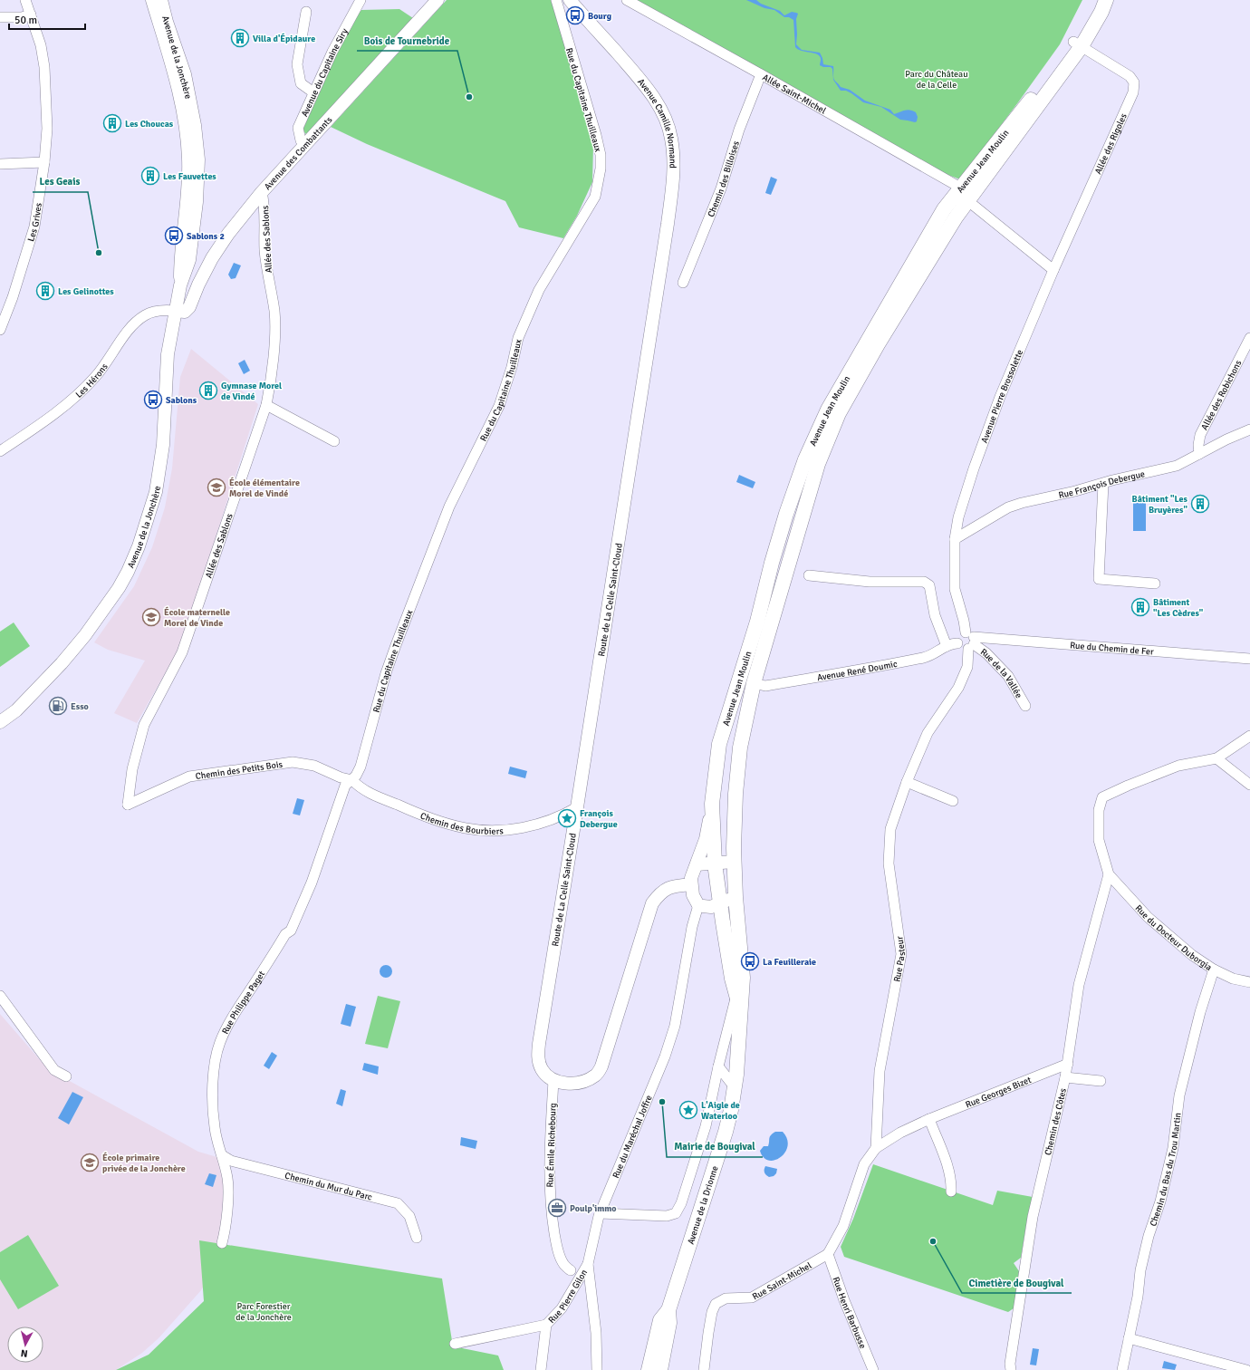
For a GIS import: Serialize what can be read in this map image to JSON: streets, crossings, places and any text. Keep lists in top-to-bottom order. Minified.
{"streets":{"main road":["Avenue Jean Moulin","Avenue de la Drionne"],"street":["Avenue de la Jonchère","Avenue du Capitaine Siry","Allée Saint-Michel","Rue du Capitaine Thuilleaux","Avenue Camille Normand","Allée des Rigoles","Avenue des Combattants","Chemin des Billoises","Les Grives","Allée des Sablons","Les Hérons","Allée des Robichons","Avenue Pierre Brossolette","Rue François Debergue","Route de La Celle Saint-Cloud","Rue du Chemin de Fer","Avenue René Doumic","Rue de la Vallée","Chemin des Petits Bois","Chemin des Bourbiers","Rue du Docteur Duborgia","Rue Pasteur","Rue Philippe Paget","Rue Georges Bizet","Chemin des Côtes","Rue du Maréchal Joffre","Rue Émile Richebourg","Chemin du Bas du Trou Martin","Chemin du Mur du Parc","Rue Saint-Michel","Rue Pierre Gilon","Rue Henri Barbusse"]},"crossings":[["Avenue de la Jonchère","Avenue des Combattants"],["Avenue de la Jonchère","Les Hérons"],["Avenue du Capitaine Siry","Avenue des Combattants"],["Allée Saint-Michel","Avenue Jean Moulin"],["Allée Saint-Michel","Chemin des Billoises"],["Rue du Capitaine Thuilleaux","Chemin des Petits Bois"],["Rue du Capitaine Thuilleaux","Chemin des Bourbiers"],["Rue du Capitaine Thuilleaux","Rue Philippe Paget"],["Avenue Camille Normand","Route de La Celle Saint-Cloud"],["Allée des Rigoles","Avenue Jean Moulin"],["Allée des Rigoles","Avenue Pierre Brossolette"],["Avenue des Combattants","Allée des Sablons"],["Avenue des Combattants","Les Hérons"],["Avenue Jean Moulin","Avenue René Doumic"],["Avenue Jean Moulin","Avenue de la Drionne"],["Allée des Sablons","Chemin des Petits Bois"],["Allée des Robichons","Rue François Debergue"],["Avenue Pierre Brossolette","Rue François Debergue"],["Avenue Pierre Brossolette","Rue du Chemin de Fer"],["Avenue Pierre Brossolette","Avenue René Doumic"],["Avenue Pierre Brossolette","Rue de la Vallée"],["Avenue Pierre Brossolette","Rue Pasteur"],["Route de La Celle Saint-Cloud","Chemin des Bourbiers"],["Route de La Celle Saint-Cloud","Rue Émile Richebourg"],["Rue du Chemin de Fer","Avenue René Doumic"],["Rue du Chemin de Fer","Rue de la Vallée"],["Rue du Chemin de Fer","Rue Pasteur"],["Avenue René Doumic","Rue de la Vallée"],["Avenue René Doumic","Rue Pasteur"],["Rue de la Vallée","Rue Pasteur"],["Chemin des Petits Bois","Chemin des Bourbiers"],["Chemin des Petits Bois","Rue Philippe Paget"],["Chemin des Bourbiers","Rue Philippe Paget"],["Rue du Docteur Duborgia","Chemin des Côtes"],["Rue du Docteur Duborgia","Chemin du Bas du Trou Martin"],["Rue Pasteur","Rue Georges Bizet"],["Rue Philippe Paget","Chemin du Mur du Parc"],["Rue Georges Bizet","Chemin des Côtes"],["Rue du Maréchal Joffre","Avenue de la Drionne"],["Rue du Maréchal Joffre","Rue Pierre Gilon"],["Rue Saint-Michel","Rue Henri Barbusse"]],"parks":["Parc du Château de la Celle","Parc Forestier de la Jonchère"],"places":{"bus stop":["Bourg","Sablons 2","Sablons","La Feuilleraie"],"building":["Villa d'Épidaure","Les Choucas","Les Fauvettes","Les Gelinottes","Gymnase Morel de Vindé","Bâtiment \"Les Bruyères\"","Bâtiment \"Les Cèdres\""],"other":["Bois de Tournebride","Les Geais","Mairie de Bougival","Cimetière de Bougival"],"school or university":["École élémentaire Morel de Vindé","École maternelle Morel de Vinde","École primaire privée de la Jonchère"],"fuel station":["Esso"],"place":["François Debergue","L'Aigle de Waterloo"],"office":["Poulp'immo"]},"scale_bar":"50 m","north":"bottom"}
